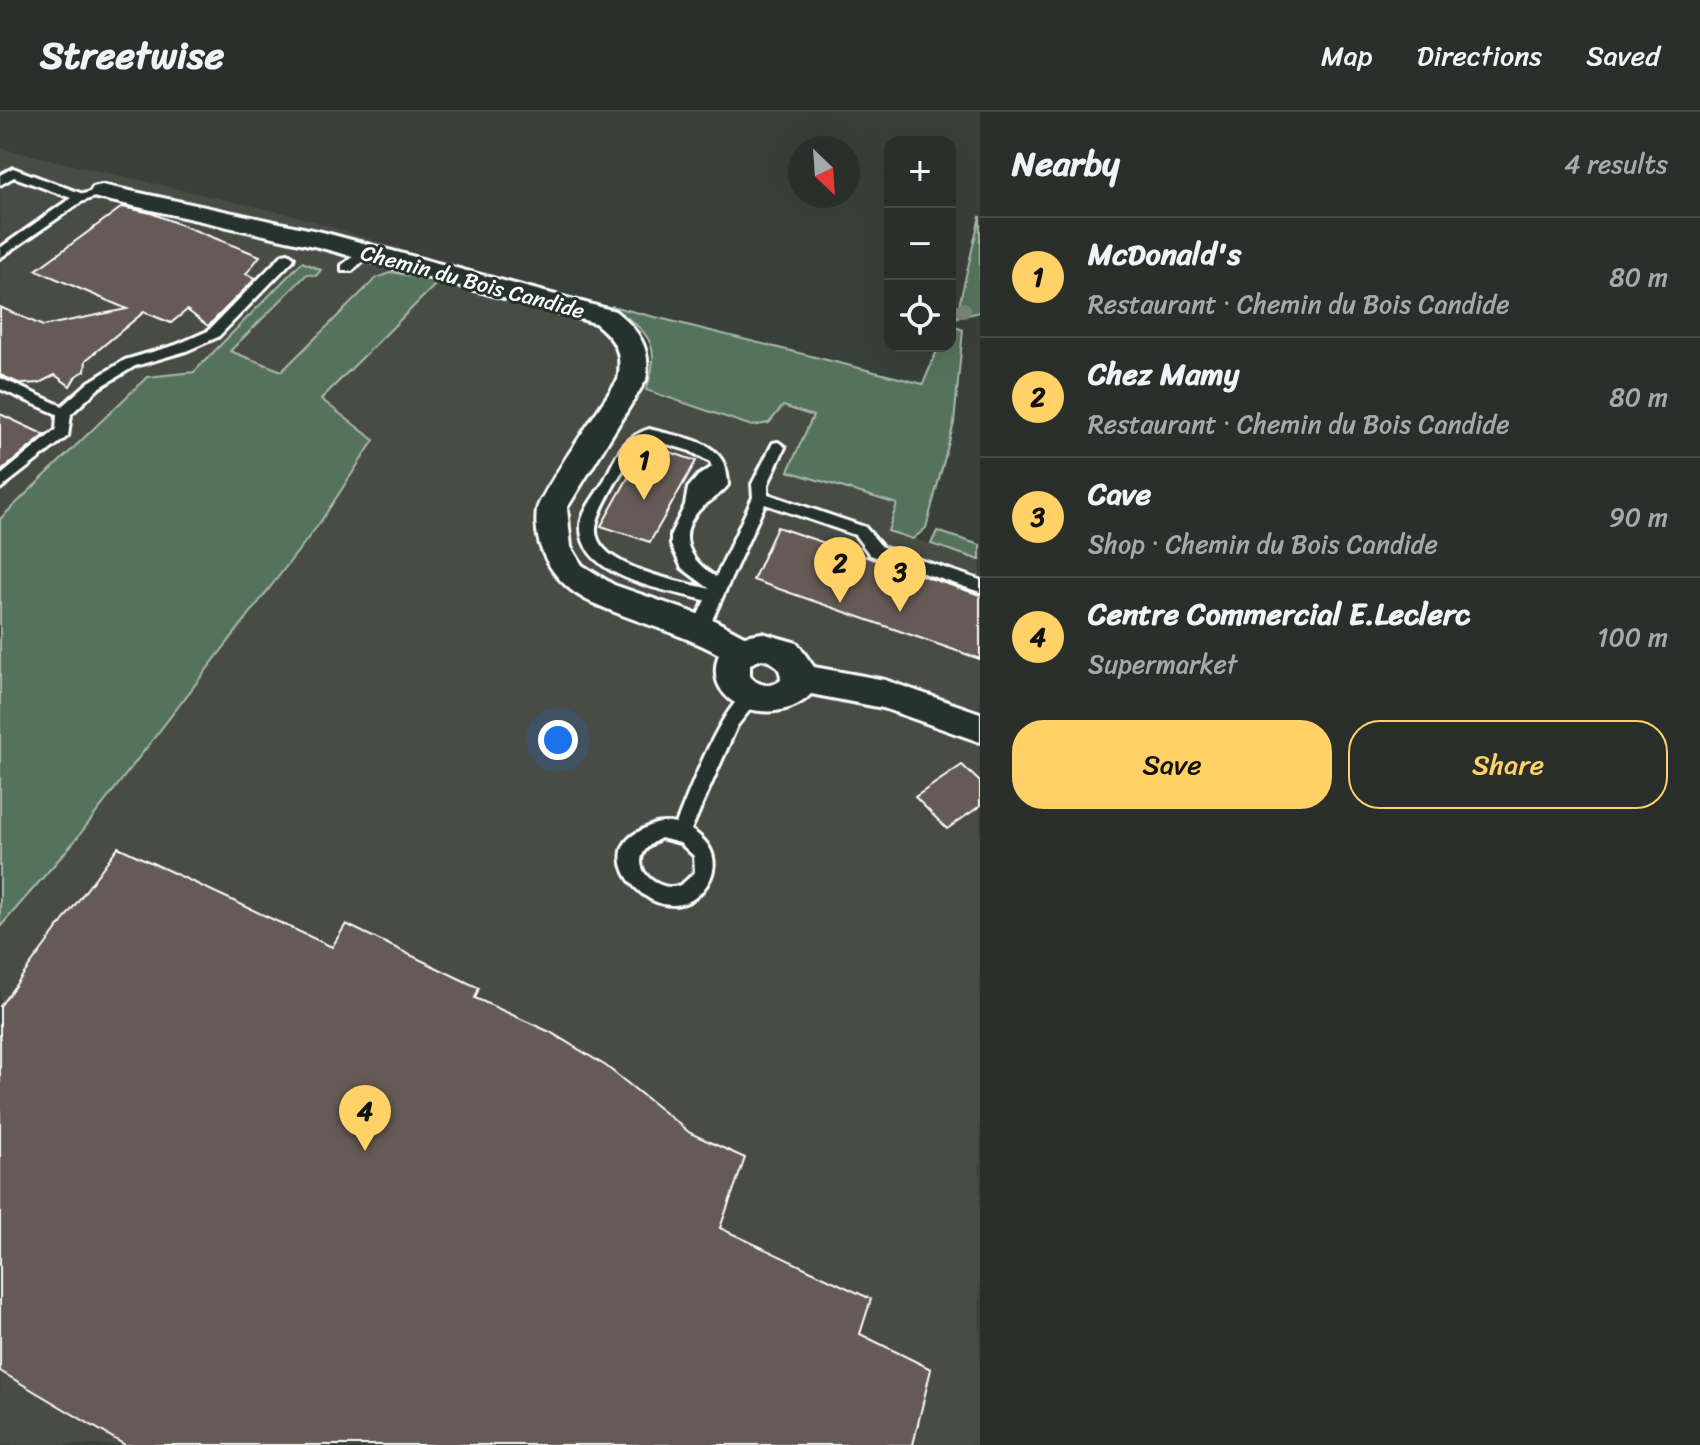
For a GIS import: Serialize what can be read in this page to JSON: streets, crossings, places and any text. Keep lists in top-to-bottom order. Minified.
{"streets":{"street":["Chemin du Bois Candide"]},"north":"bottom right","page":{"header":"Streetwise","nav":["Map","Directions","Saved"],"heading":["Nearby","4 results"],"map_buttons":["+","−"],"list":[{"mark":"1","name":"McDonald's","note":"Restaurant · Chemin du Bois Candide","value":"80 m"},{"mark":"2","name":"Chez Mamy","note":"Restaurant · Chemin du Bois Candide","value":"80 m"},{"mark":"3","name":"Cave","note":"Shop · Chemin du Bois Candide","value":"90 m"},{"mark":"4","name":"Centre Commercial E.Leclerc","note":"Supermarket","value":"100 m"}],"pins":["1","2","3","4"],"buttons":["Save","Share"]}}
